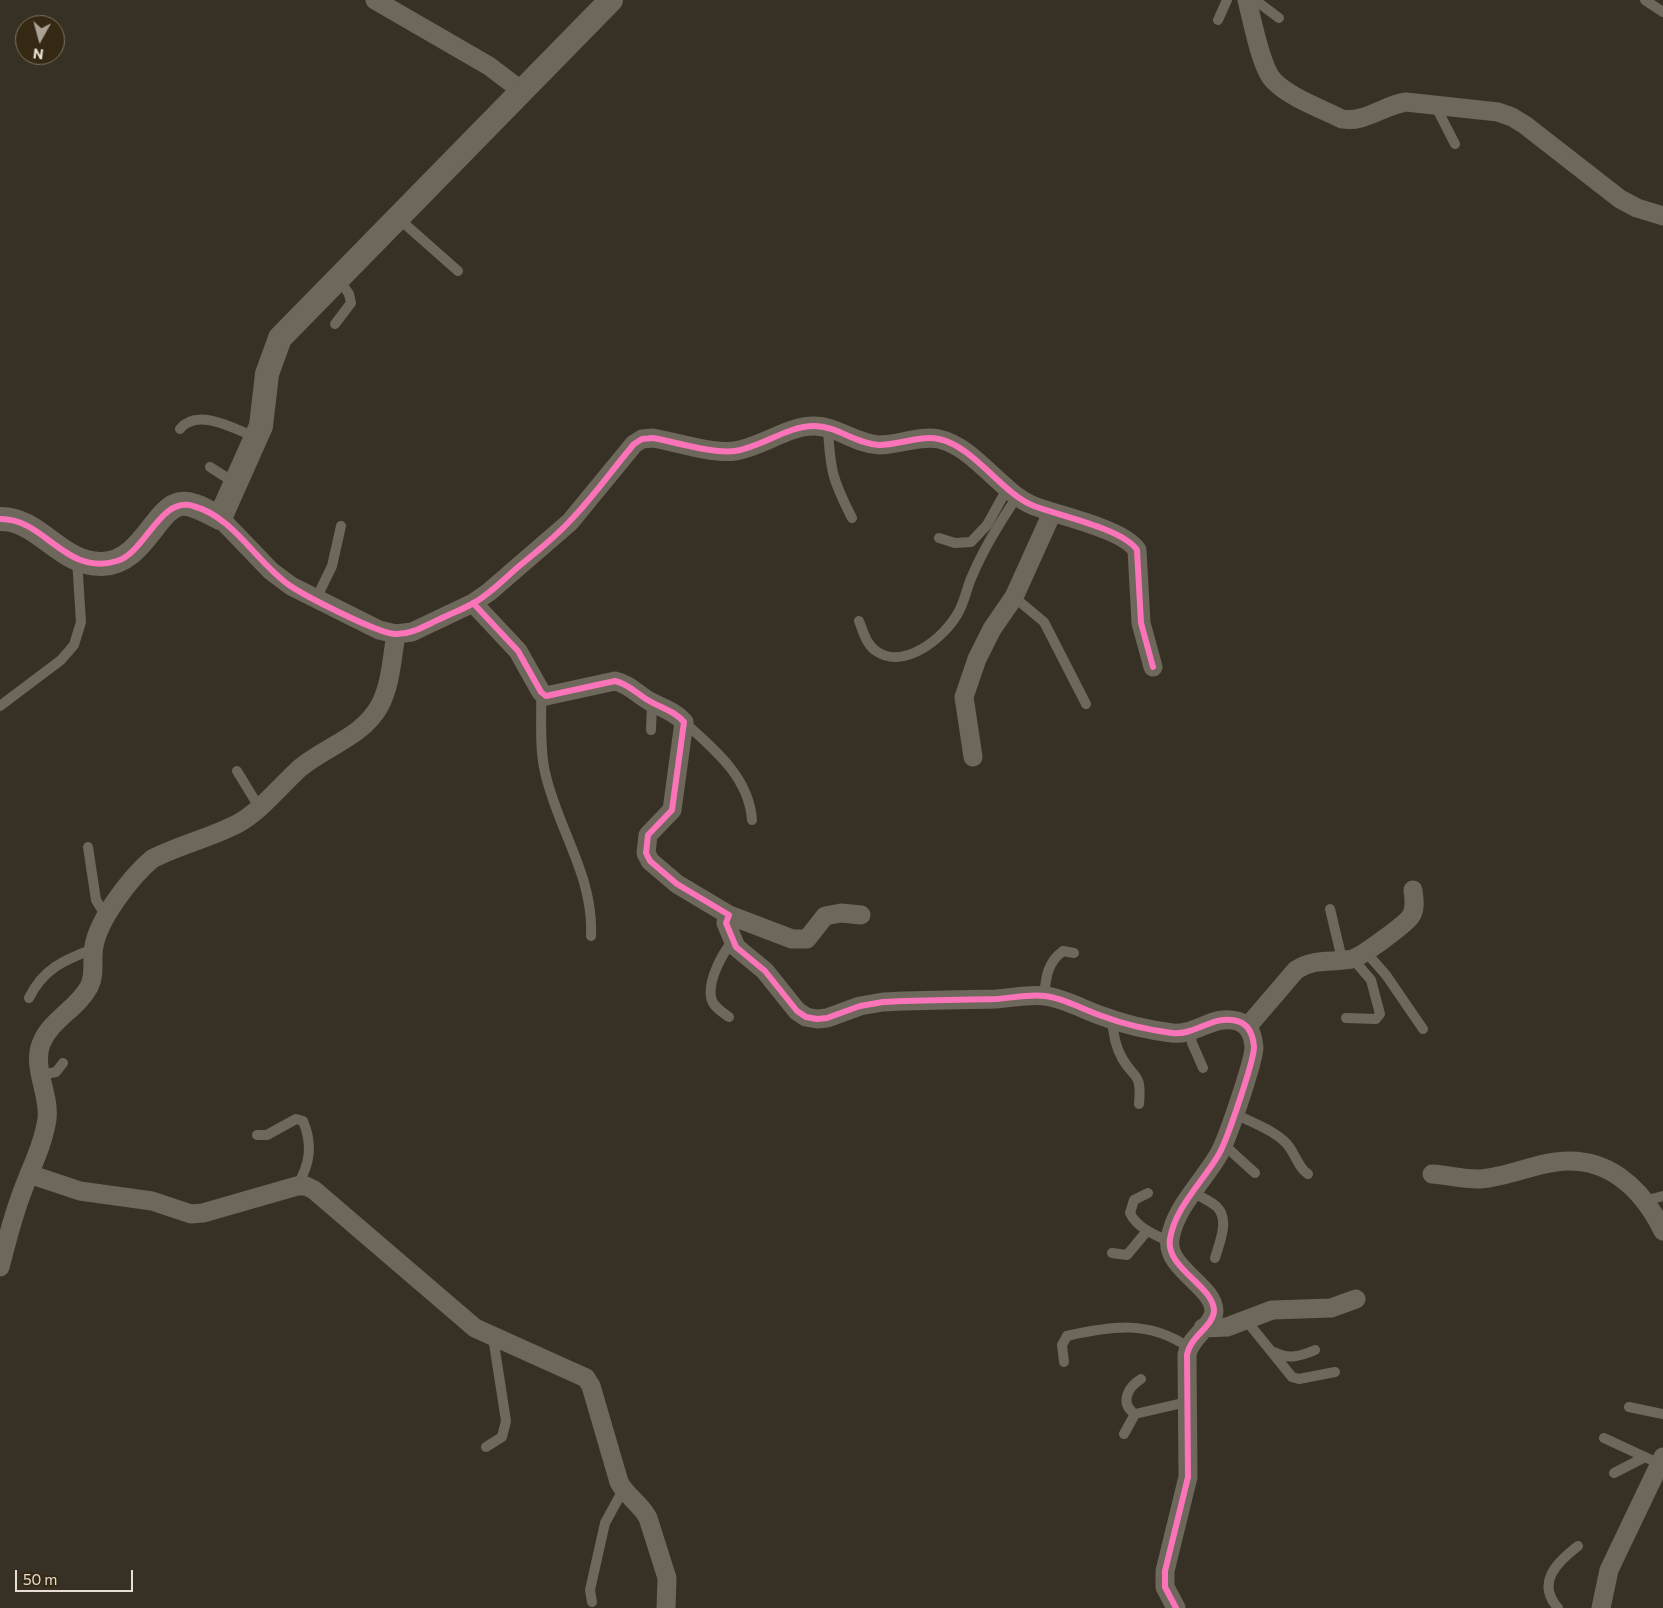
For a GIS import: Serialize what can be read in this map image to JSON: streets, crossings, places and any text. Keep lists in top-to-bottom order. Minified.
{"scale_bar":"50 m","north":"bottom"}
